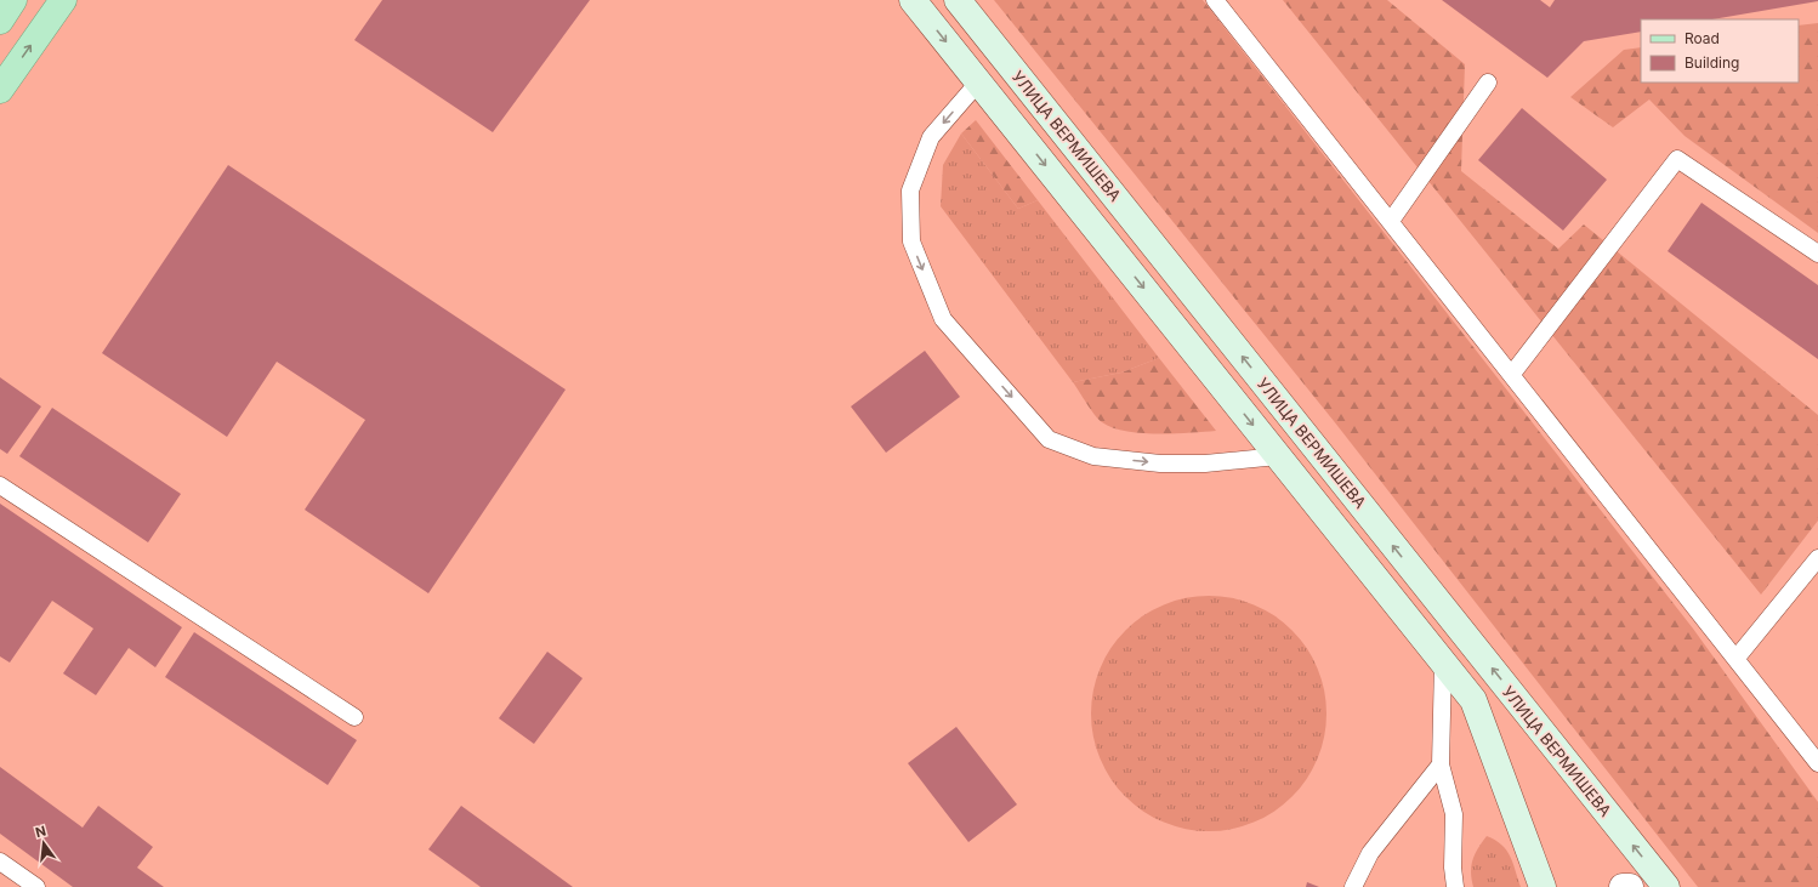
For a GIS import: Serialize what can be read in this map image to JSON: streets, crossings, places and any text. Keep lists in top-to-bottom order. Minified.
{"streets":{"main road":["УЛИЦА ВЕРМИШЕВА"]},"legend":["Road","Building"],"north":"top"}
